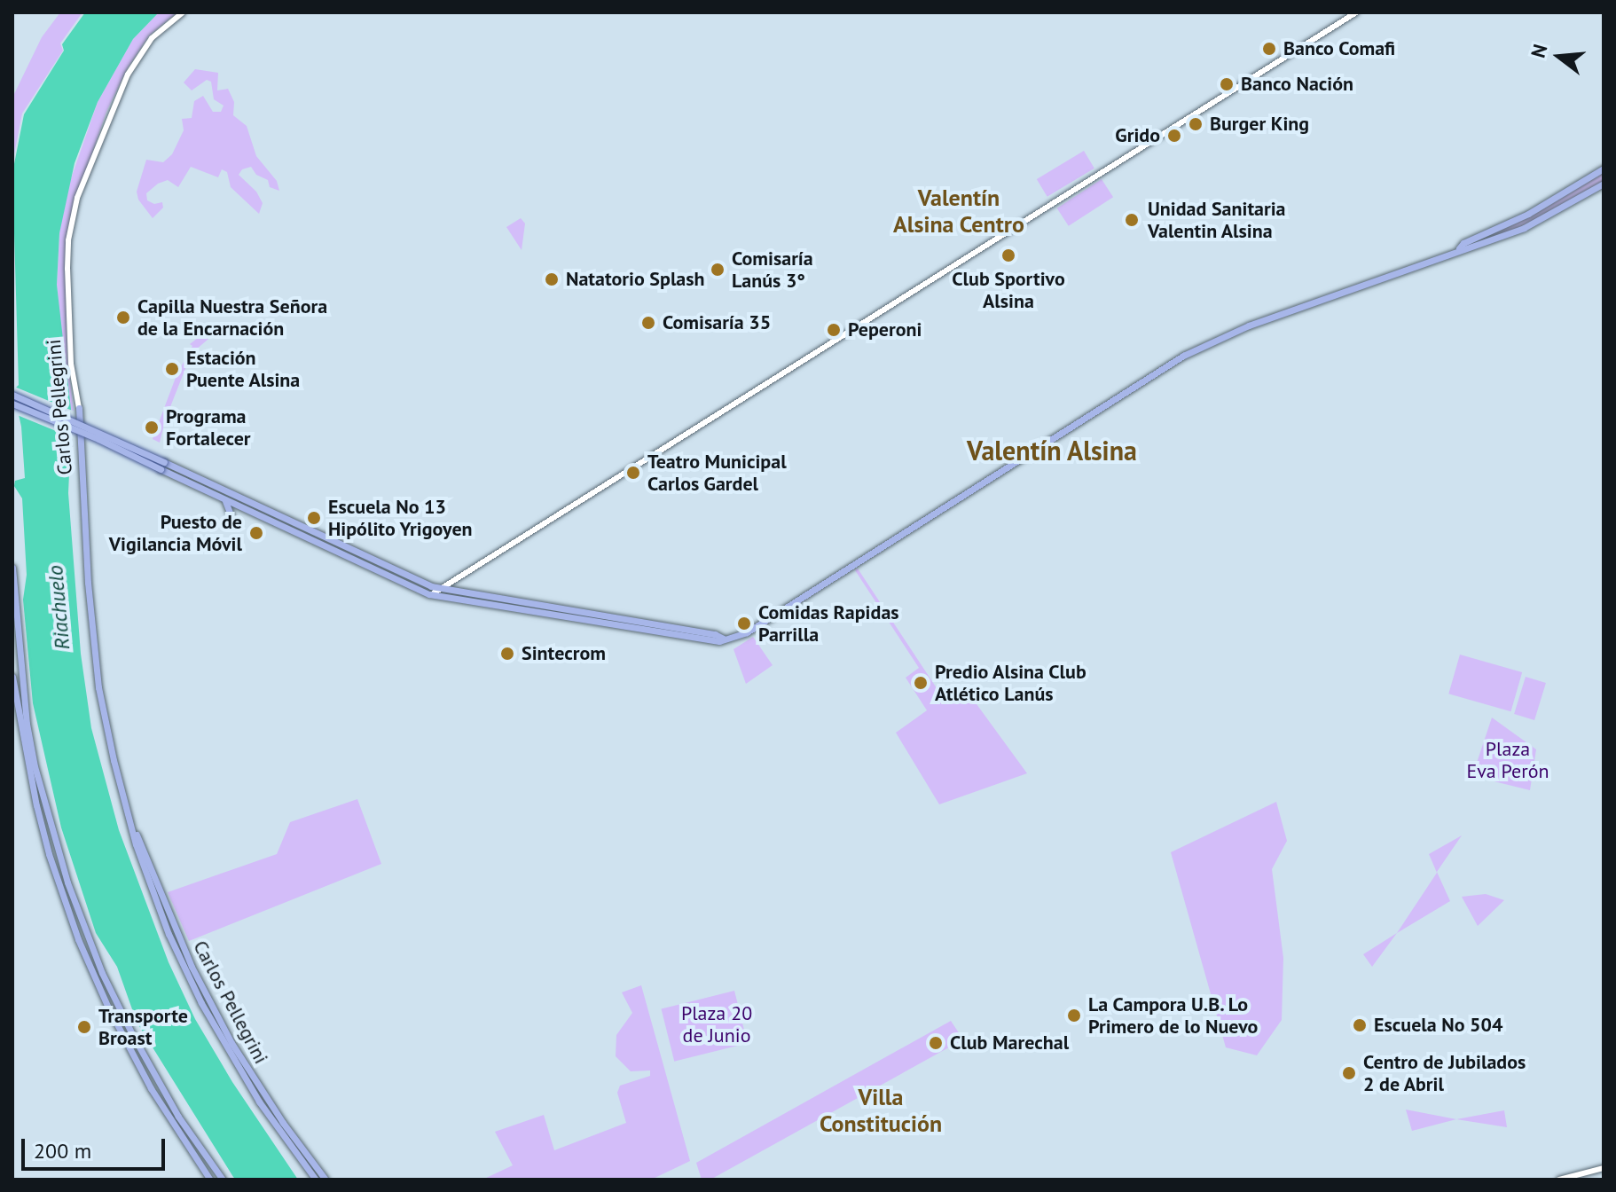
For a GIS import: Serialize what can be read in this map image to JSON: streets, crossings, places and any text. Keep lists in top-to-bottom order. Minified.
{"streets":{"main road":["Carlos Pellegrini"]},"districts":["Valentín Alsina Centro","Valentín Alsina","Villa Constitución"],"water":["Riachuelo"],"parks":["Plaza Eva Perón","Plaza 20 de Junio"],"places":["Banco Comafi","Banco Nación","Burger King","Grido","Unidad Sanitaria Valentin Alsina","Club Sportivo Alsina","Comisaría Lanús 3°","Natatorio Splash","Capilla Nuestra Señora de la Encarnación","Comisaría 35","Peperoni","Estación Puente Alsina","Programa Fortalecer","Teatro Municipal Carlos Gardel","Escuela No 13 Hipólito Yrigoyen","Puesto de Vigilancia Móvil","Comidas Rapidas Parrilla","Sintecrom","Predio Alsina Club Atlético Lanús","La Campora U.B. Lo Primero de lo Nuevo","Escuela No 504","Transporte Broast","Club Marechal","Centro de Jubilados 2 de Abril"],"scale_bar":"200 m","north":"left"}
